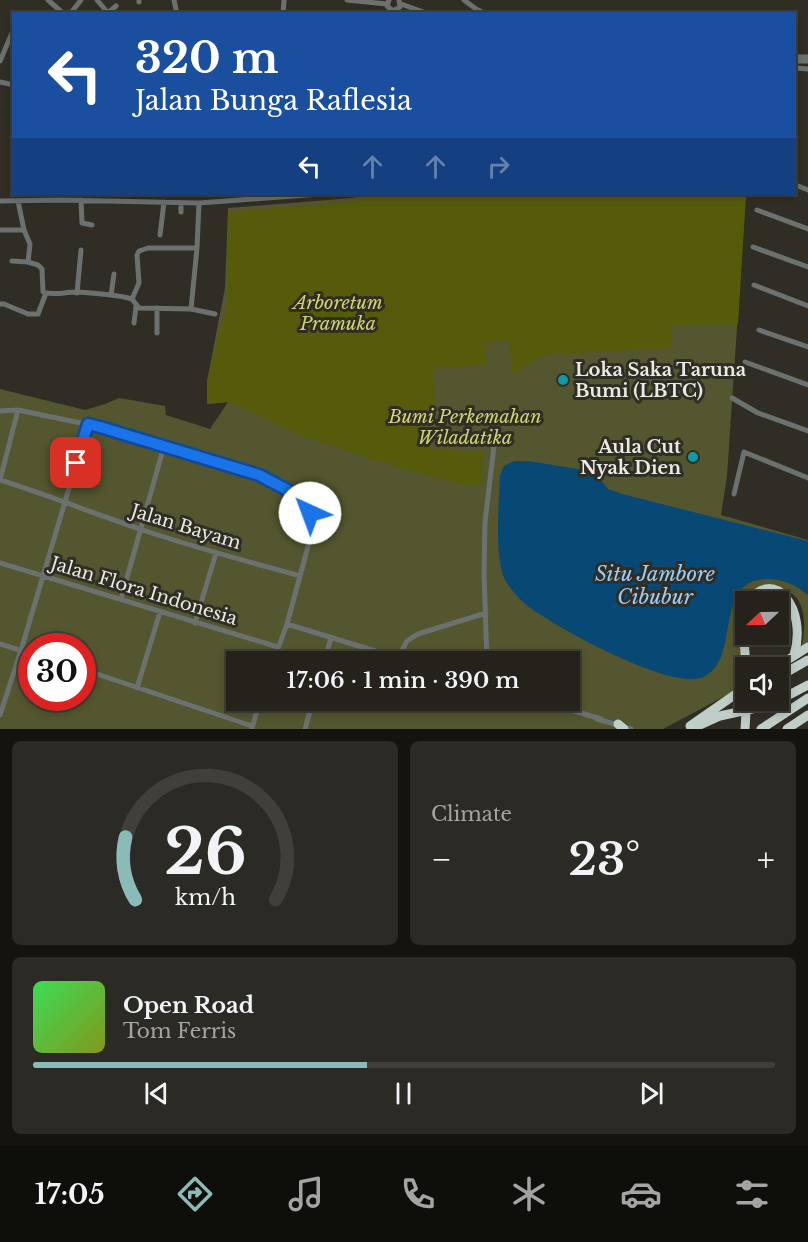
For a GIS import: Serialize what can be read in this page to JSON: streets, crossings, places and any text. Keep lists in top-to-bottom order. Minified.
{"streets":{"street":["Jalan Bayam","Jalan Flora Indonesia"]},"water":["Situ Jambore Cibubur"],"parks":["Arboretum Pramuka","Bumi Perkemahan Wiladatika"],"places":["Loka Saka Taruna Bumi (LBTC)","Aula Cut Nyak Dien"],"north":"left","page":{"turn":["320 m","Jalan Bunga Raflesia"],"limit":"30","trip":"17:06 · 1 min · 390 m","tile":"Climate","heat":["−","23°","+"],"song":["Open Road","Tom Ferris"],"tabs":"17:05","gauge":["26","km/h"]}}
